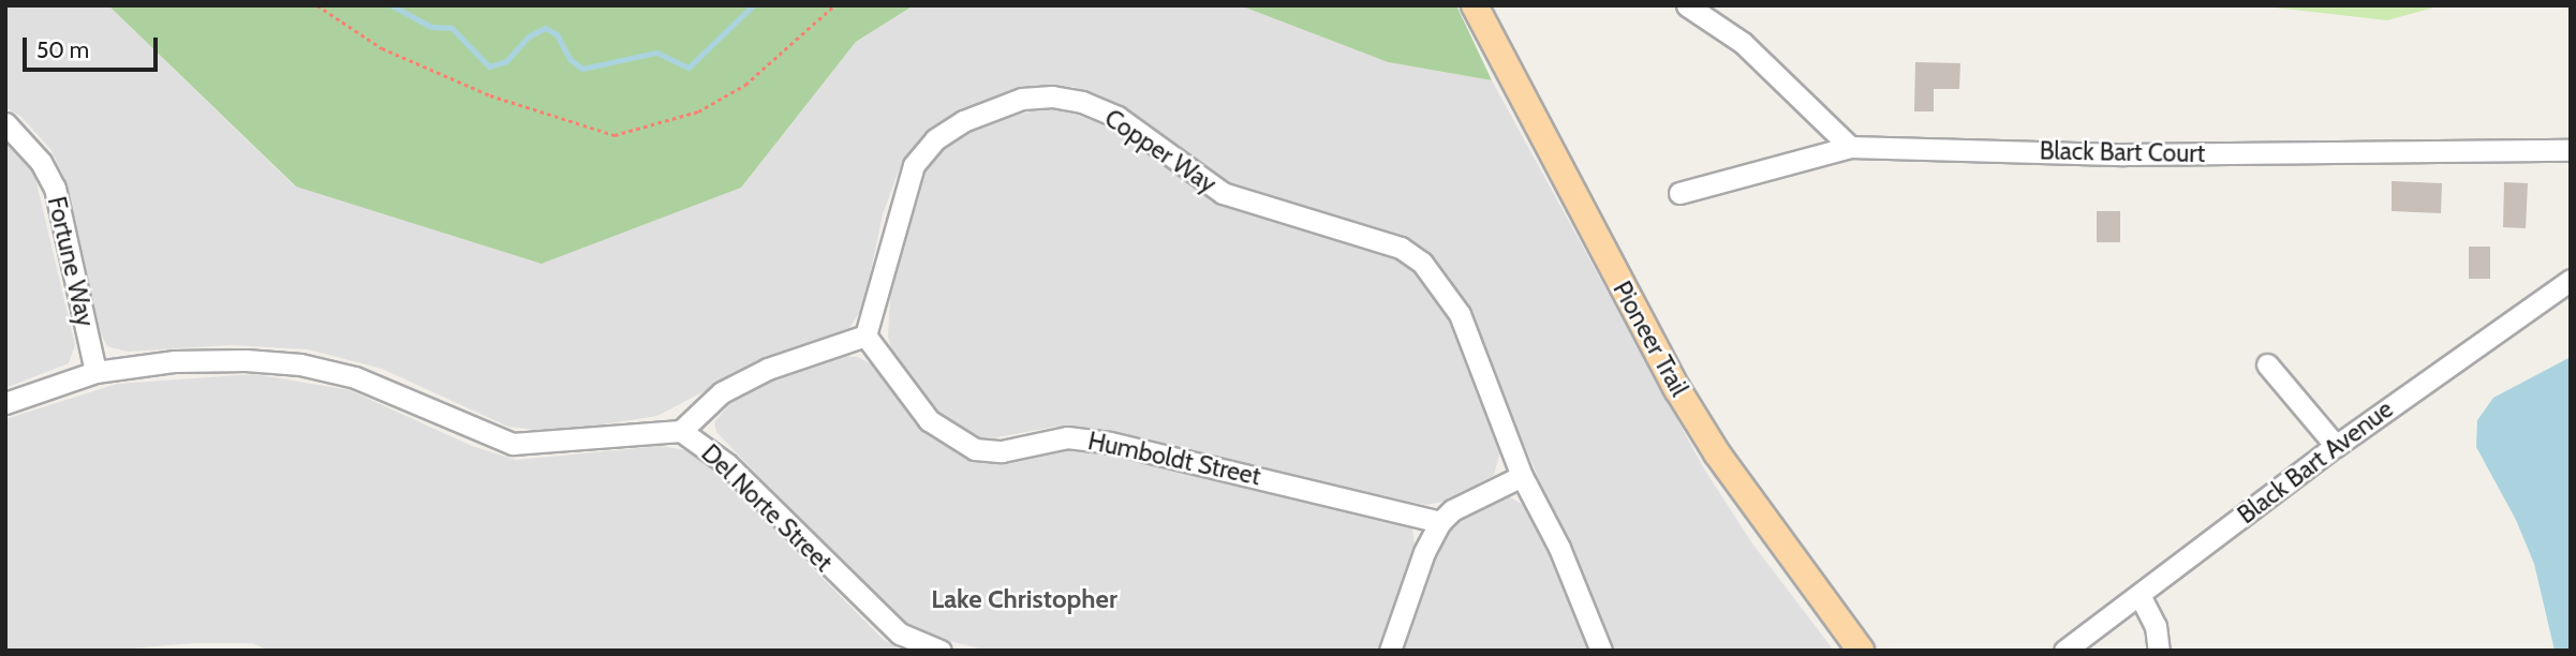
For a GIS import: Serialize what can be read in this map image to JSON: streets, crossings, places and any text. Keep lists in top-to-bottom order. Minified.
{"streets":{"main road":["Pioneer Trail"],"street":["Copper Way","Black Bart Court","Fortune Way","Humboldt Street","Black Bart Avenue","Del Norte Street"]},"crossings":[["Copper Way","Humboldt Street"],["Fortune Way","Del Norte Street"]],"districts":["Lake Christopher"],"scale_bar":"50 m"}
